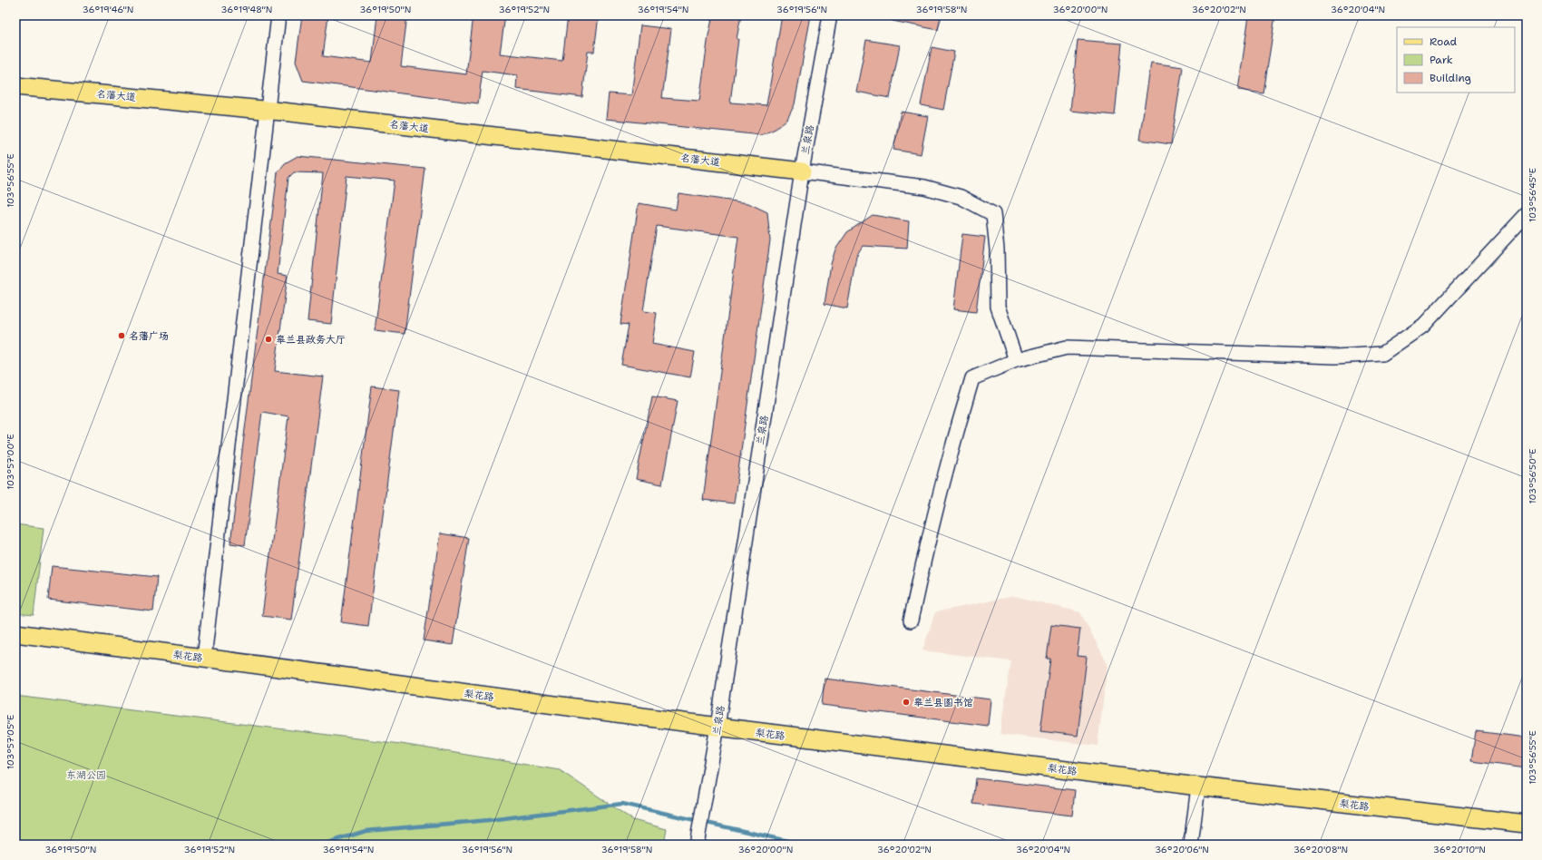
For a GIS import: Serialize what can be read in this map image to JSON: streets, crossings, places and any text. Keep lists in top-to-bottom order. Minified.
{"streets":{"main road":["名藩大道","梨花路"],"street":["兰泉路"]},"crossings":[["名藩大道","兰泉路"],["兰泉路","梨花路"]],"parks":["东湖公园"],"places":["名藩广场","皋兰县政务大厅","皋兰县图书馆"],"legend":["Road","Park","Building"],"coordinates":["36°19'46\"N","36°19'48\"N","36°19'50\"N","36°19'52\"N","36°19'54\"N","36°19'56\"N","36°19'58\"N","36°20'00\"N","36°20'02\"N","36°20'04\"N","103°56'55\"E","103°56'45\"E","103°57'00\"E","103°56'50\"E","103°57'05\"E","36°20'06\"N","36°20'08\"N","36°20'10\"N"]}
